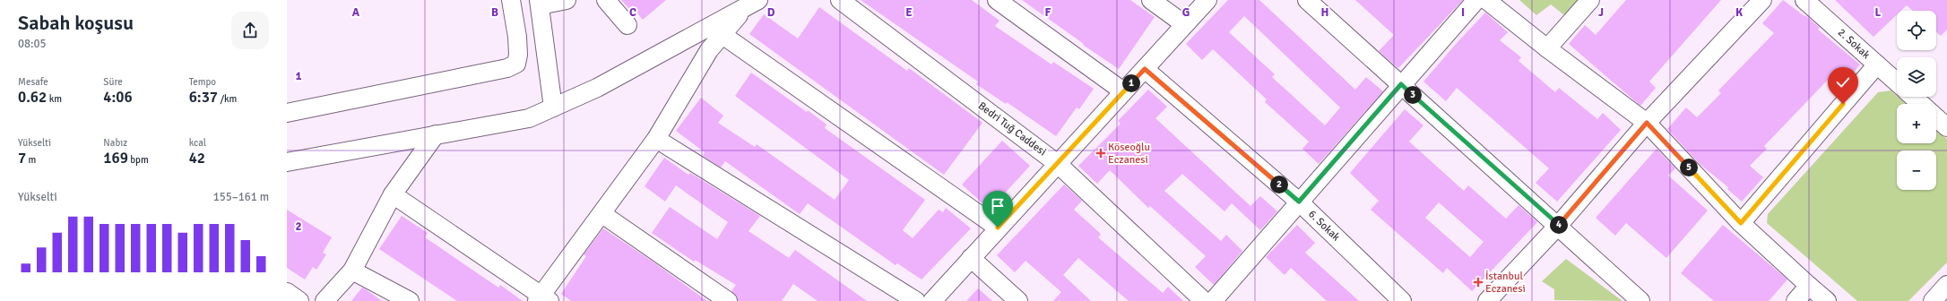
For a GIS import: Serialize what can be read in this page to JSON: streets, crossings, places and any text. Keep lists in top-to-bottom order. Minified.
{"streets":{"street":["2. Sokak","Bedri Tuğ Caddesi","6. Sokak"]},"places":{"health":["Köseoğlu Eczanesi","İstanbul Eczanesi"]},"page":{"heading":["Sabah koşusu","08:05"],"map_buttons":["+","−"],"stats":[["Mesafe","0.62 km"],["Süre","4:06"],["Tempo","6:37 /km"],["Yükselti","7 m"],["Nabız","169 bpm"],["kcal","42"]],"pins":["1","3","5","2","4"],"chart":["Yükselti","155–161 m"]},"grid":{"columns":["A","B","C","D","E","F","G","H","I","J","K","L"],"rows":["1","2"]}}
